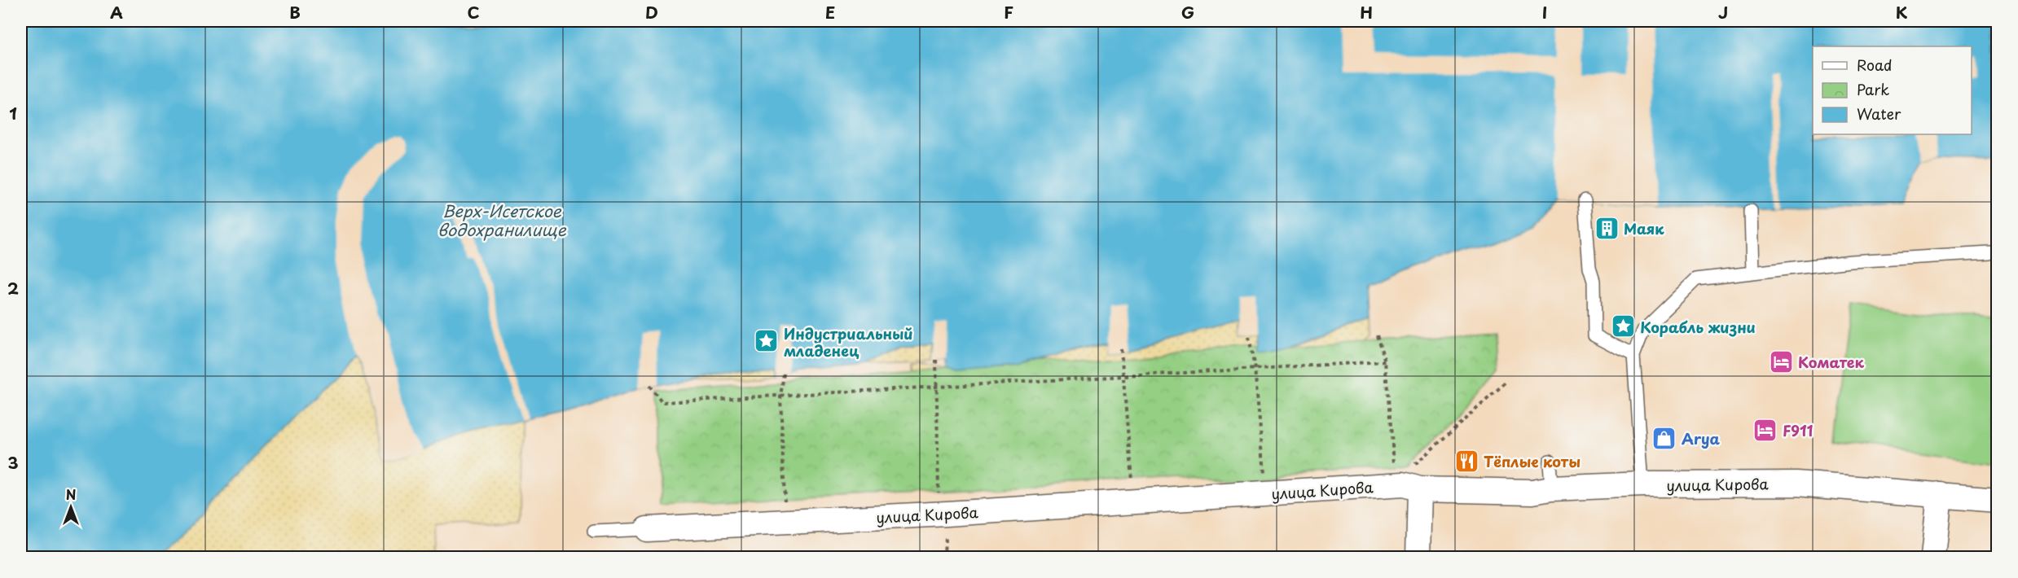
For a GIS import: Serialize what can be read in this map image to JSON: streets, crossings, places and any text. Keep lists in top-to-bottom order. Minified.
{"streets":{"street":["улица Кирова"]},"water":["Верх-Исетское водохранилище"],"places":{"building":["Маяк"],"place":["Корабль жизни","Индустриальный младенец"],"hotel":["Коматек","F911"],"shop":["Arya"],"restaurant":["Тёплые коты"]},"legend":["Road","Park","Water"],"north":"top","grid":{"columns":["A","B","C","D","E","F","G","H","I","J","K"],"rows":["1","2","3"]}}
